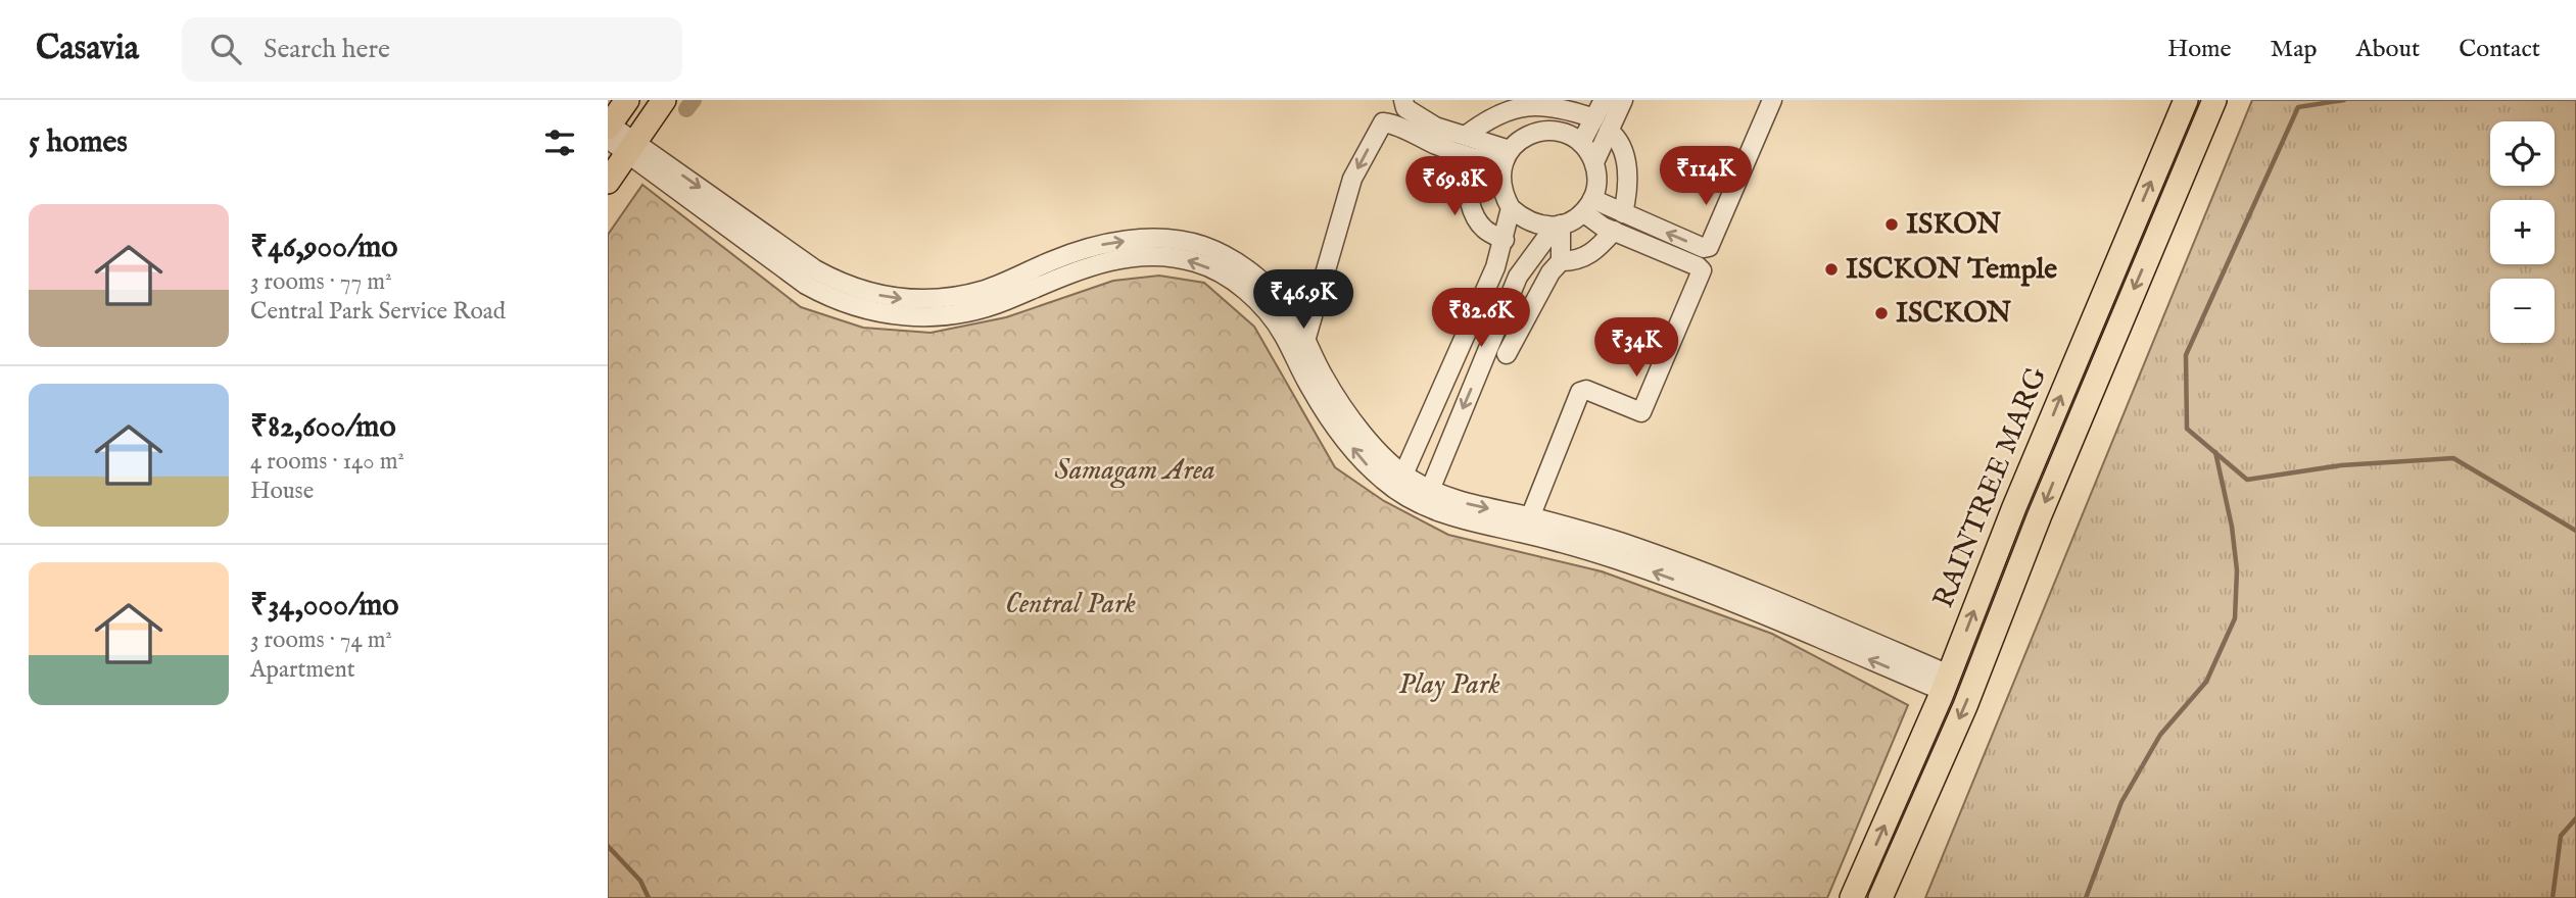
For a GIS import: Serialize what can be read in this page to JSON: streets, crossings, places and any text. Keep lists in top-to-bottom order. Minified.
{"streets":{"main road":["RAINTREE MARG"]},"parks":["Samagam Area","Central Park","Play Park"],"places":["ISKON","ISCKON Temple","ISCKON"],"page":{"header":"Casavia","search":"Search here","nav":["Home","Map","About","Contact"],"heading":"5 homes","map_buttons":["+","−"],"price":["₹114K","₹69.8K","₹46.9K","₹82.6K","₹34K"],"list":[{"name":"₹46,900/mo","note":"3 rooms · 77 m² · Central Park Service Road"},{"name":"₹82,600/mo","note":"4 rooms · 140 m² · House"},{"name":"₹34,000/mo","note":"3 rooms · 74 m² · Apartment"}]}}
